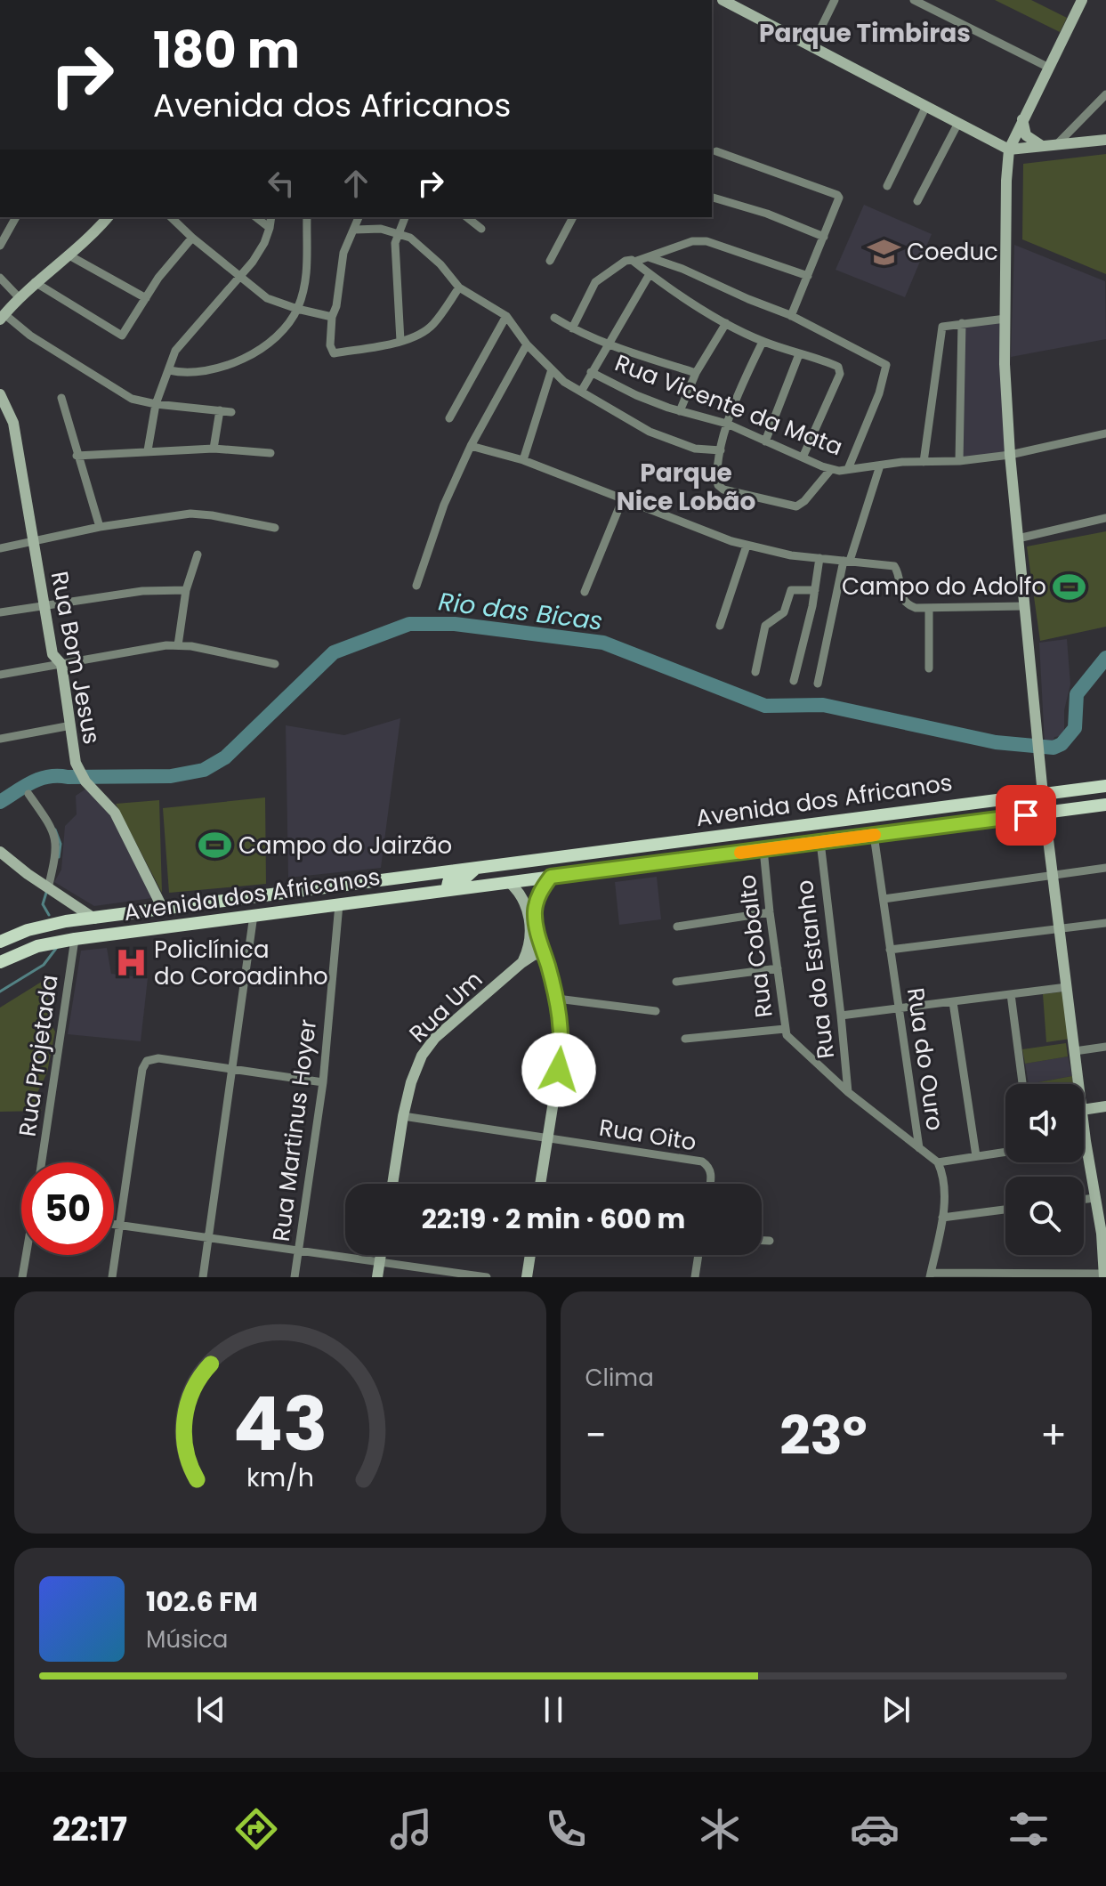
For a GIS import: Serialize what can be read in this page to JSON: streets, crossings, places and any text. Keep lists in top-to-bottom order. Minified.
{"streets":{"main road":["Avenida dos Africanos"],"street":["Rua Vicente da Mata","Rua Bom Jesus","Rua Cobalto","Rua do Estanho","Rua Um","Rua Projetada","Rua do Ouro","Rua Martinus Hoyer","Rua Oito"]},"crossings":[["Rua Bom Jesus","Avenida dos Africanos"],["Avenida dos Africanos","Rua Cobalto"],["Avenida dos Africanos","Rua do Estanho"],["Avenida dos Africanos","Rua Projetada"],["Avenida dos Africanos","Rua do Ouro"],["Avenida dos Africanos","Rua Martinus Hoyer"],["Rua Cobalto","Rua do Estanho"],["Rua Cobalto","Rua do Ouro"],["Rua Um","Rua Oito"]],"districts":["Parque Timbiras","Parque Nice Lobão"],"water":["Rio das Bicas"],"places":{"school or university":["Coeduc"],"sports":["Campo do Adolfo","Campo do Jairzão"],"hospital":["Policlínica do Coroadinho"]},"page":{"turn":["180 m","Avenida dos Africanos"],"limit":"50","trip":"22:19 · 2 min · 600 m","tile":"Clima","heat":["−","23°","+"],"song":["102.6 FM","Música"],"tabs":"22:17","gauge":["43","km/h"]}}
